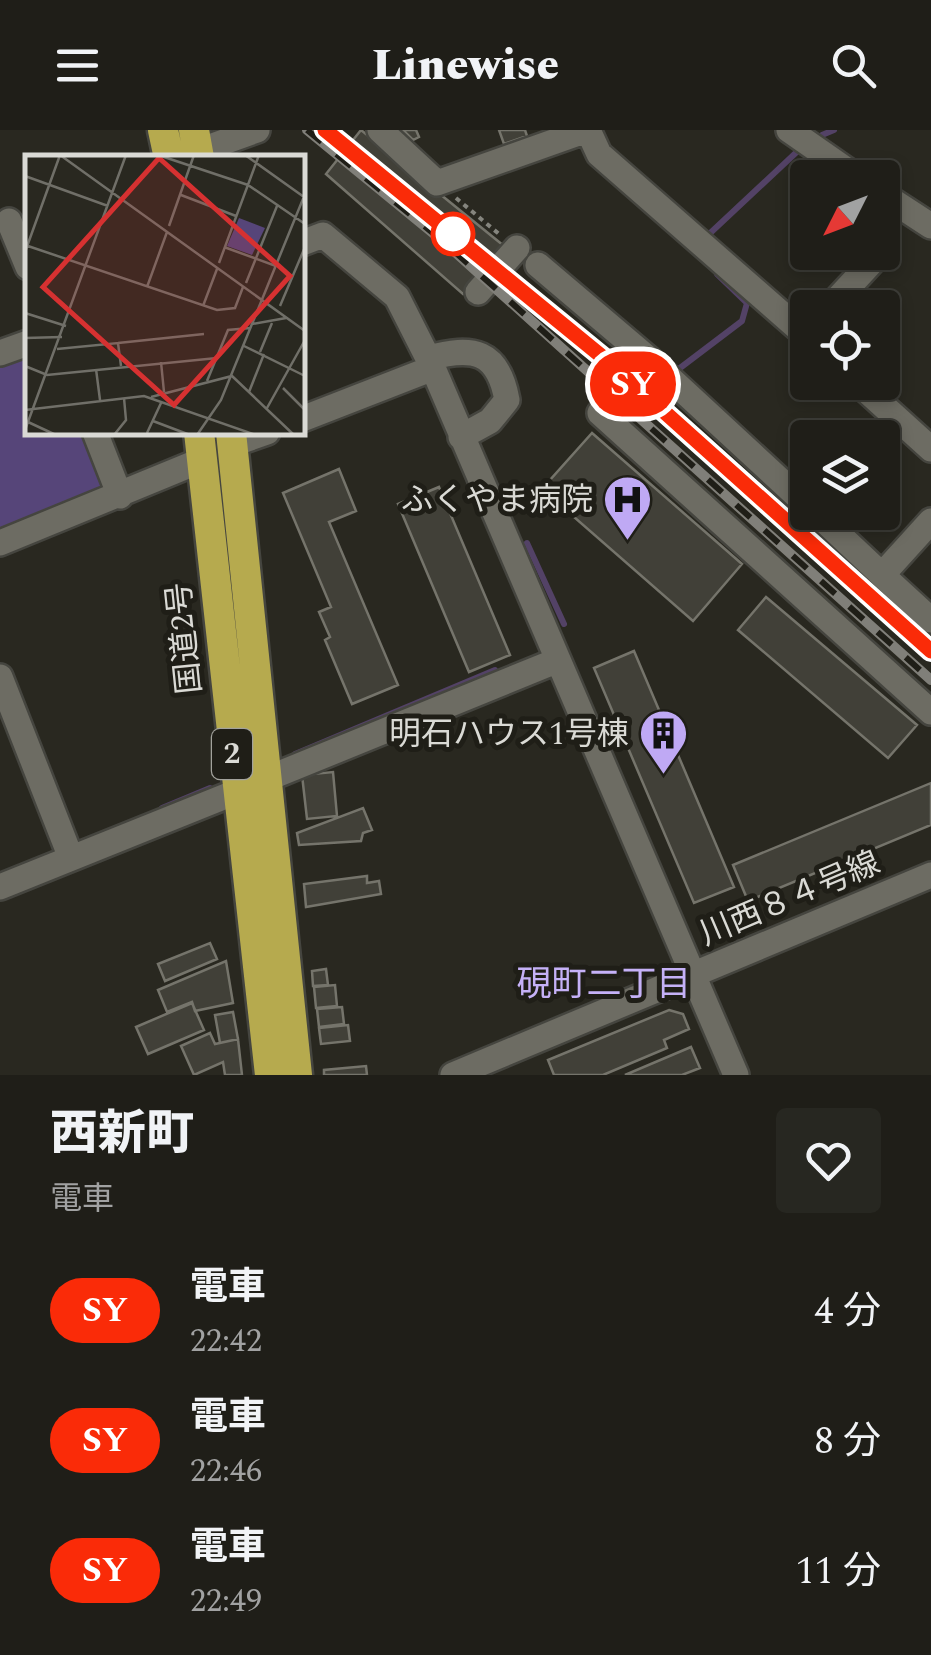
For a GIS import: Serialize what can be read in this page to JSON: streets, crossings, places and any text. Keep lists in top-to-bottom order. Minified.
{"streets":{"highway":["国道2号","2"],"street":["川西８４号線"]},"districts":["硯町二丁目"],"places":{"hospital":["ふくやま病院"],"building":["明石ハウス1号棟"]},"north":"bottom left","page":{"header":"Linewise","on_map":"SY","heading":["西新町","電車"],"list":[{"mark":"SY","name":"電車","note":"22:42","value":"4 分"},{"mark":"SY","name":"電車","note":"22:46","value":"8 分"},{"mark":"SY","name":"電車","note":"22:49","value":"11 分"}]}}
